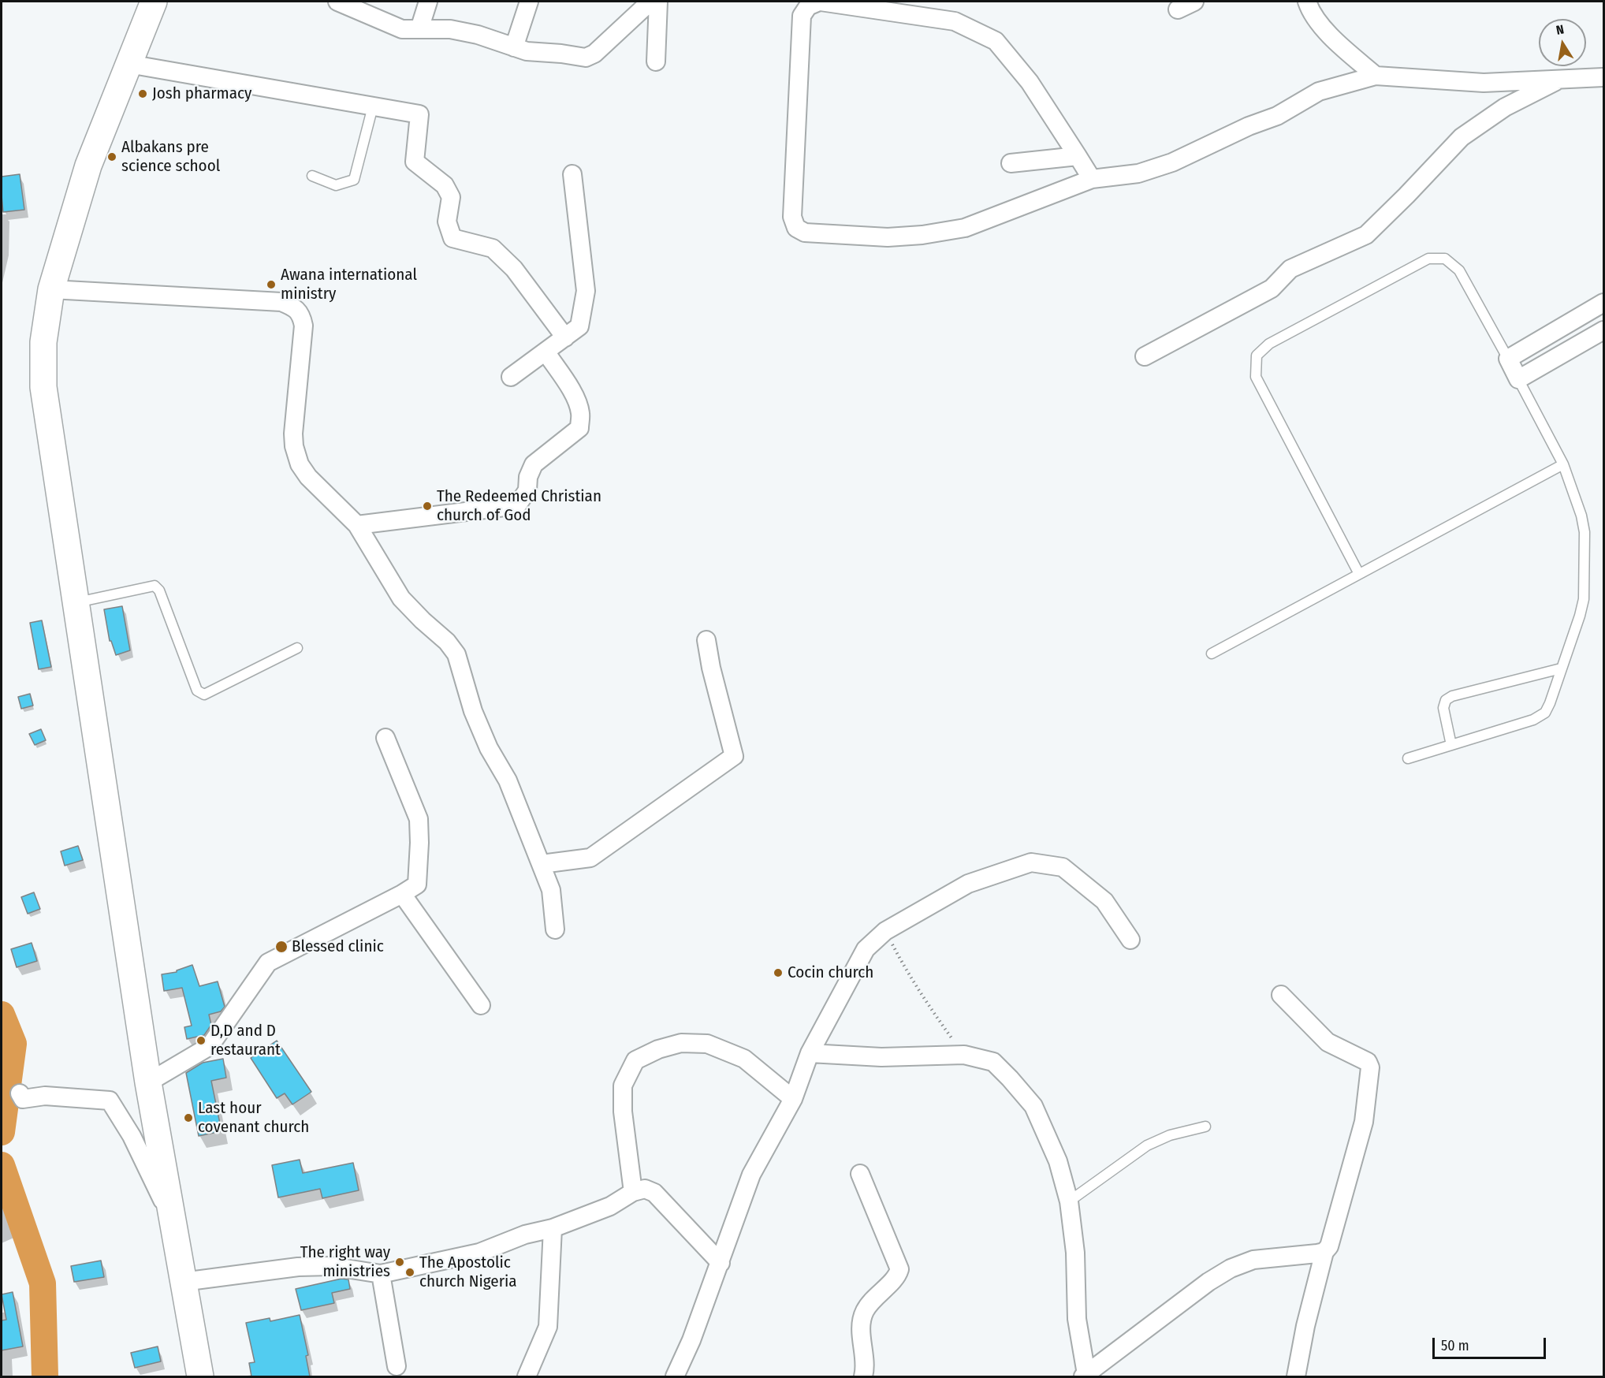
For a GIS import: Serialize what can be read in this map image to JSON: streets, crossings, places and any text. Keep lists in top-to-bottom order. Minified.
{"places":["Josh pharmacy","Albakans pre science school","Awana international ministry","The Redeemed Christian church of God","Blessed clinic","Cocin church","D,D and D restaurant","Last hour covenant church","The right way ministries","The Apostolic church Nigeria"],"scale_bar":"50 m","north":"top"}
